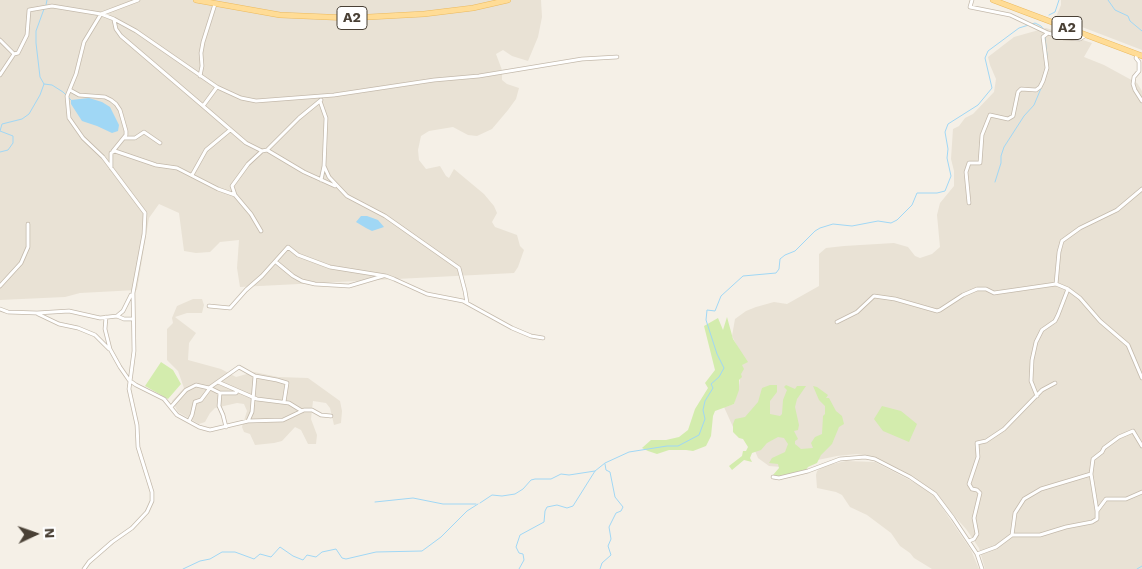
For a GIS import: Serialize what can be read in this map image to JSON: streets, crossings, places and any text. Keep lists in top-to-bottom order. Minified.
{"streets":{"main road":["A2"]},"north":"right"}
